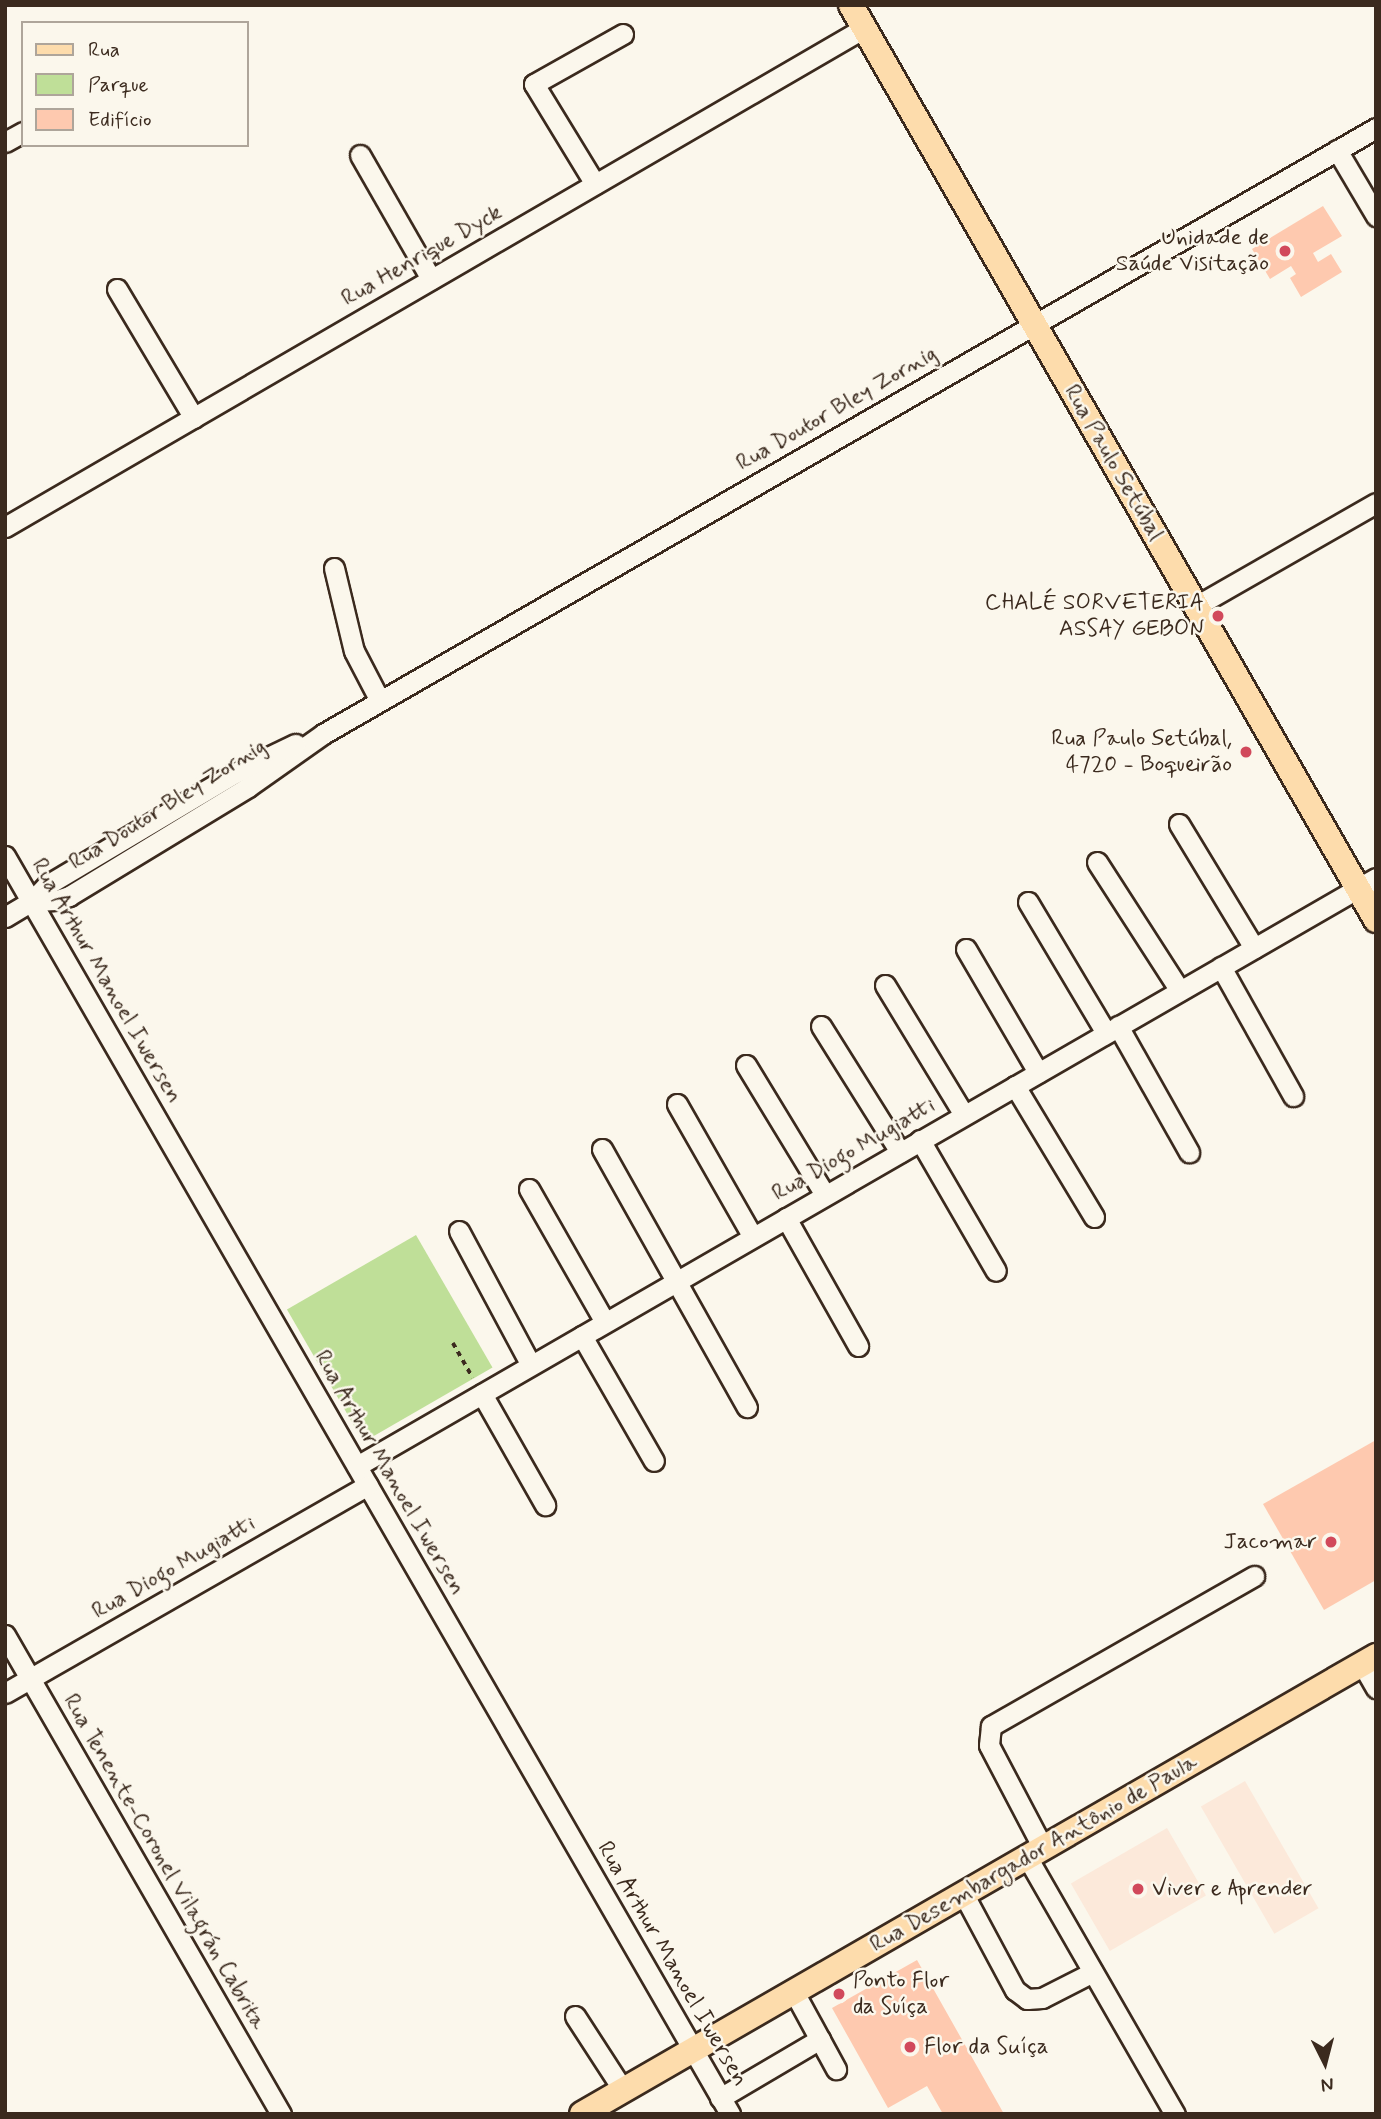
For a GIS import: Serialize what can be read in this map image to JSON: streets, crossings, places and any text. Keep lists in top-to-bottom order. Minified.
{"streets":{"main road":["Rua Paulo Setúbal","Rua Desembargador Antônio de Paula"],"street":["Rua Henrique Dyck","Rua Doutor Bley Zornig","Rua Arthur Manoel Iwersen","Rua Diogo Mugiatti","Rua Tenente-Coronel Vilagrán Cabrita"]},"crossings":[["Rua Henrique Dyck","Rua Paulo Setúbal"],["Rua Doutor Bley Zornig","Rua Paulo Setúbal"],["Rua Doutor Bley Zornig","Rua Arthur Manoel Iwersen"],["Rua Paulo Setúbal","Rua Diogo Mugiatti"],["Rua Arthur Manoel Iwersen","Rua Diogo Mugiatti"],["Rua Arthur Manoel Iwersen","Rua Desembargador Antônio de Paula"],["Rua Diogo Mugiatti","Rua Tenente-Coronel Vilagrán Cabrita"]],"places":["Unidade de Saúde Visitação","CHALÉ SORVETERIA ASSAY GEBON","Rua Paulo Setúbal, 4720 - Boqueirão","Jacomar","Viver e Aprender","Ponto Flor da Suíça","Flor da Suíça"],"legend":["Rua","Parque","Edifício"],"north":"bottom"}
